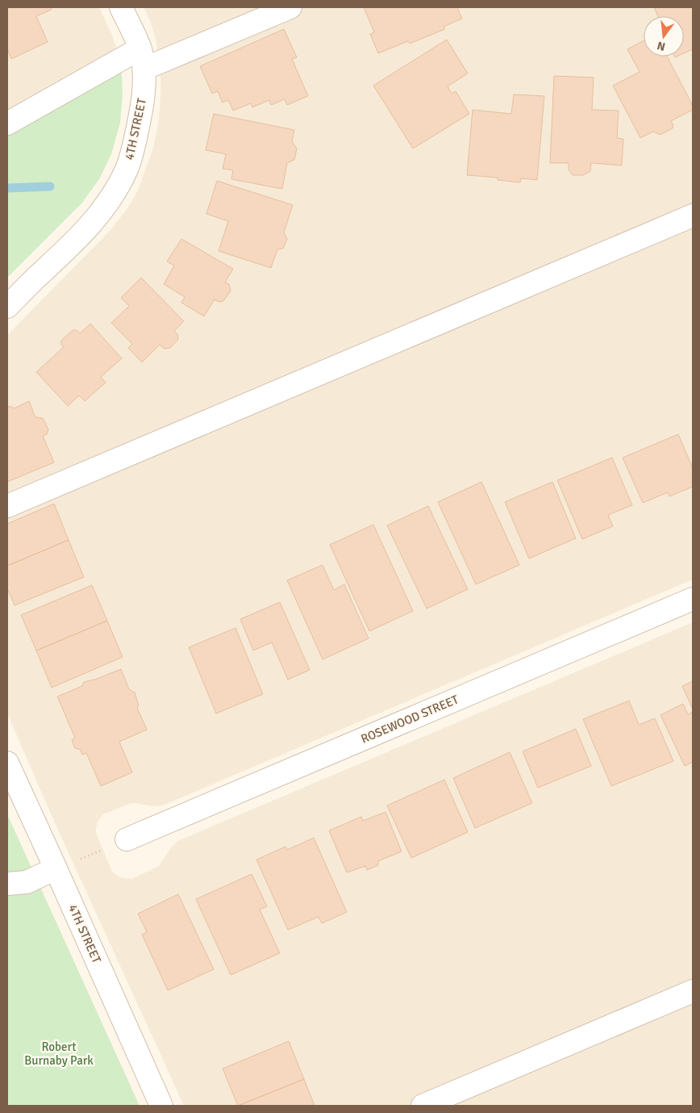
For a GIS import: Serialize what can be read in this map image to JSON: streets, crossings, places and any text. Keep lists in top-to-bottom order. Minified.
{"streets":{"street":["4TH STREET","ROSEWOOD STREET"]},"parks":["Robert Burnaby Park"],"north":"bottom"}
